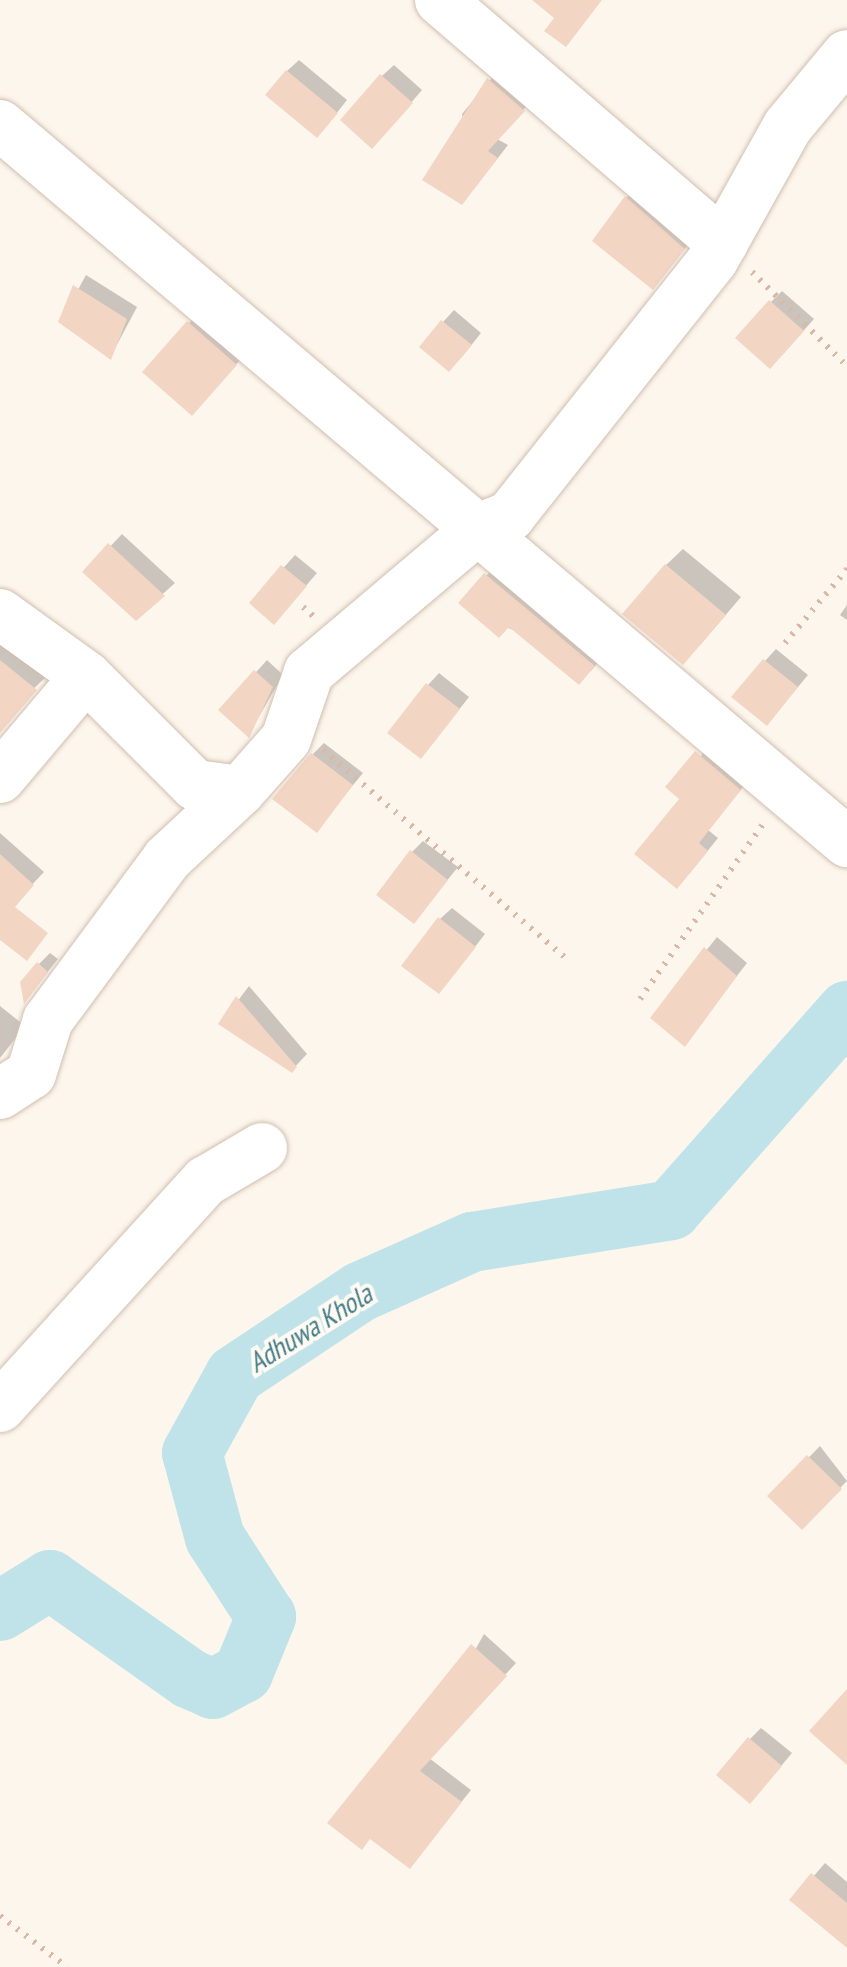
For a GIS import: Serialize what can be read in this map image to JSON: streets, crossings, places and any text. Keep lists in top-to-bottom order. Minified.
{"water":["Adhuwa Khola"]}
